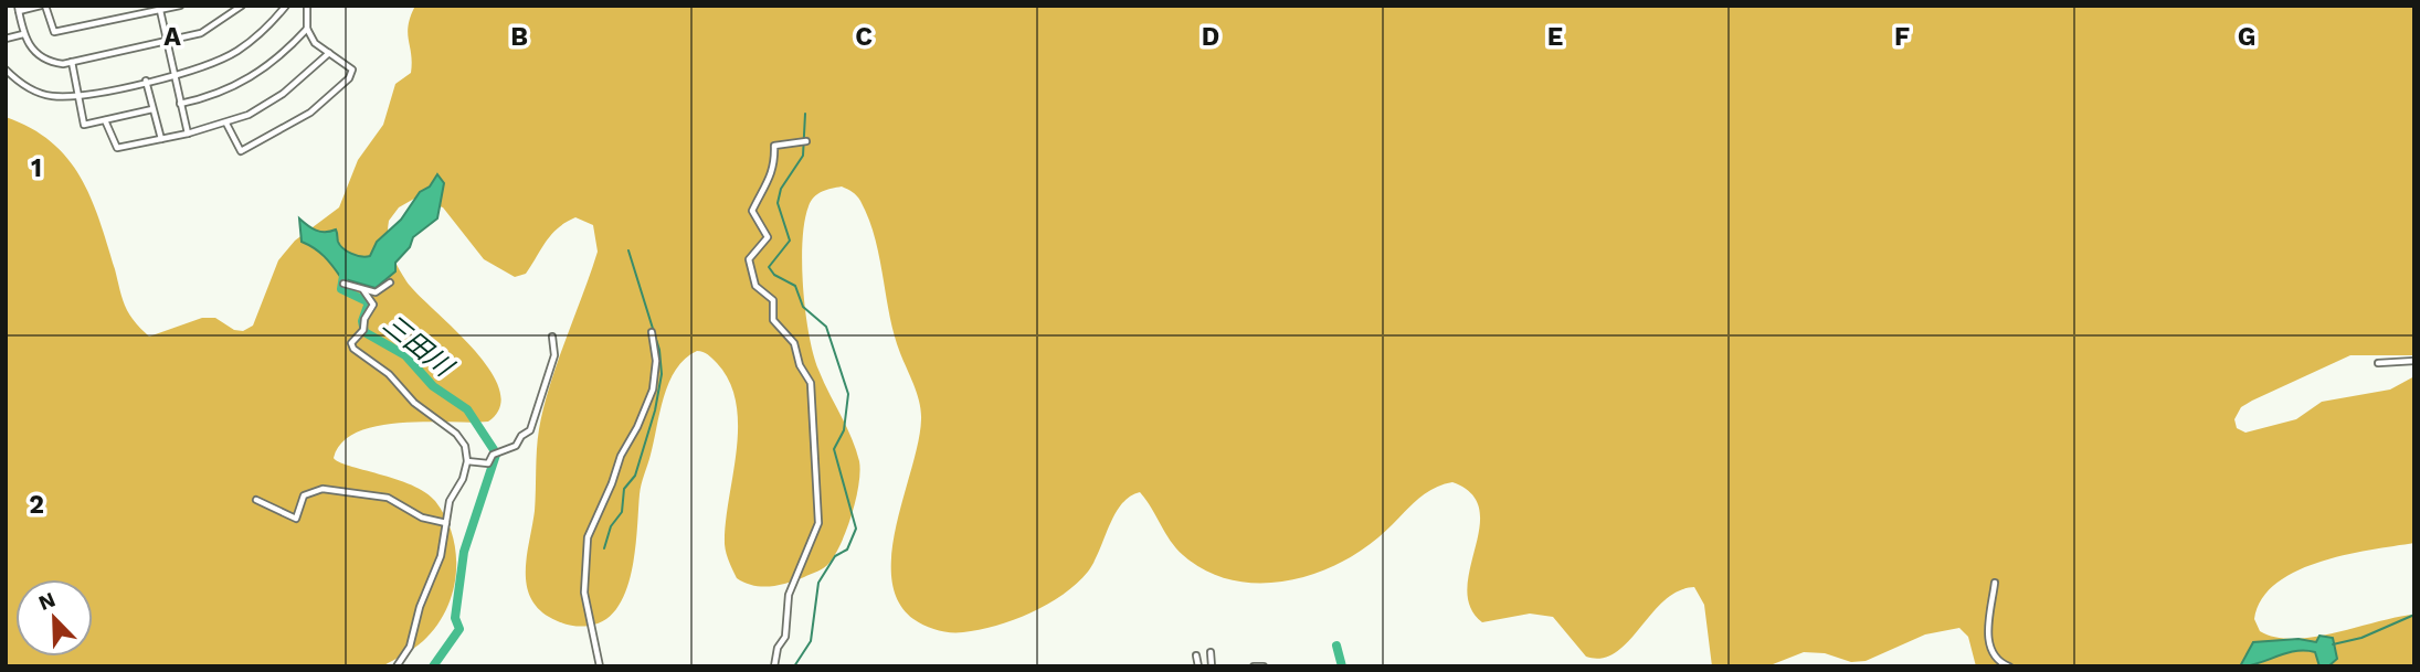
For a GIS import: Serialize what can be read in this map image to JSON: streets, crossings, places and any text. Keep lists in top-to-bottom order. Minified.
{"water":["三田川"],"north":"top left","grid":{"columns":["A","B","C","D","E","F","G"],"rows":["1","2"]}}
